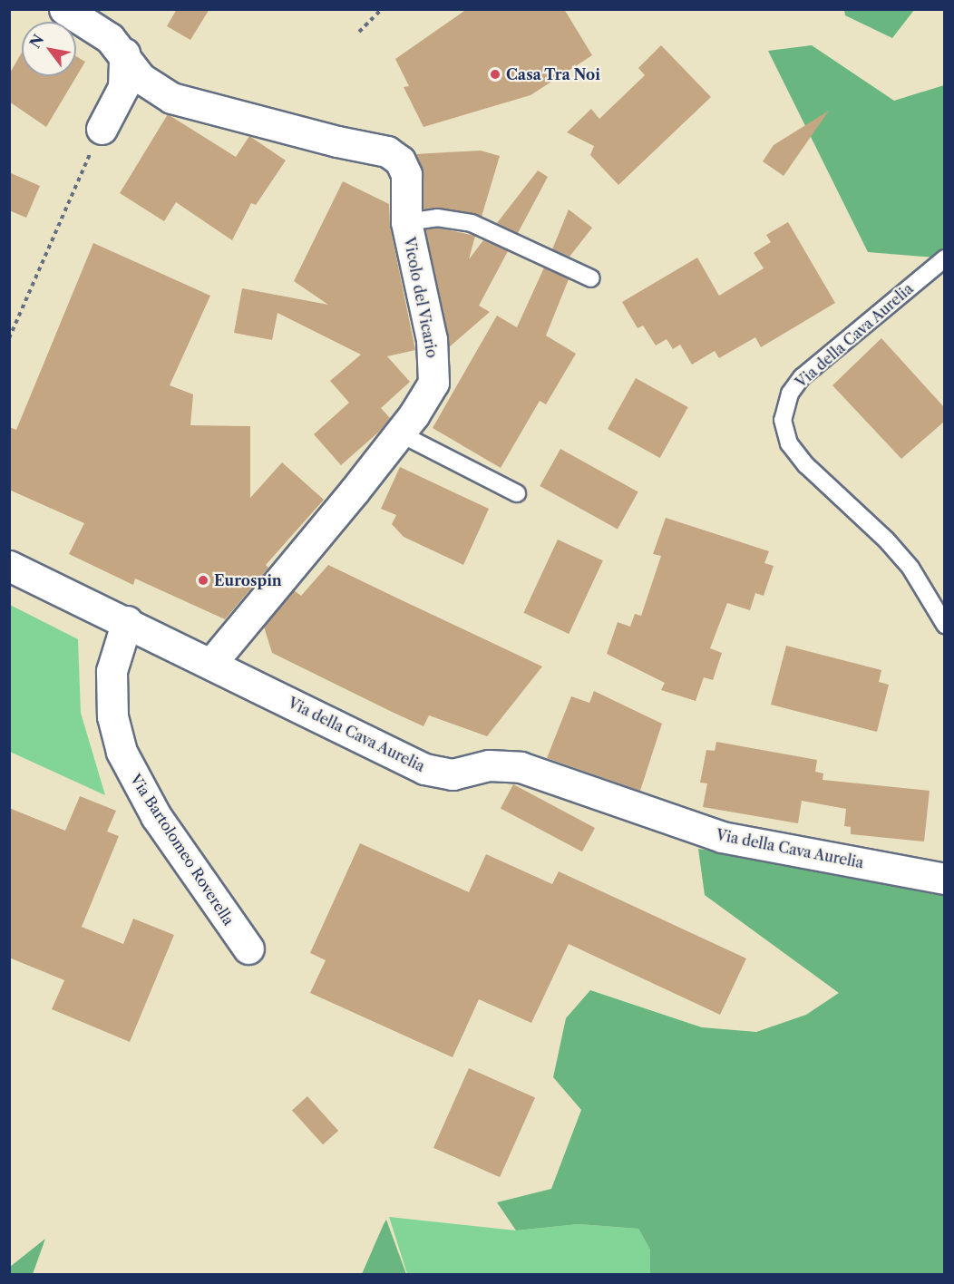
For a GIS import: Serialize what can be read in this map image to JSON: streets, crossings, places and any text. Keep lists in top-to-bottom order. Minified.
{"streets":{"street":["Vicolo del Vicario","Via della Cava Aurelia","Via Bartolomeo Roverella"]},"crossings":[["Vicolo del Vicario","Via della Cava Aurelia"],["Via della Cava Aurelia","Via Bartolomeo Roverella"]],"places":["Casa Tra Noi","Eurospin"],"north":"top left"}
